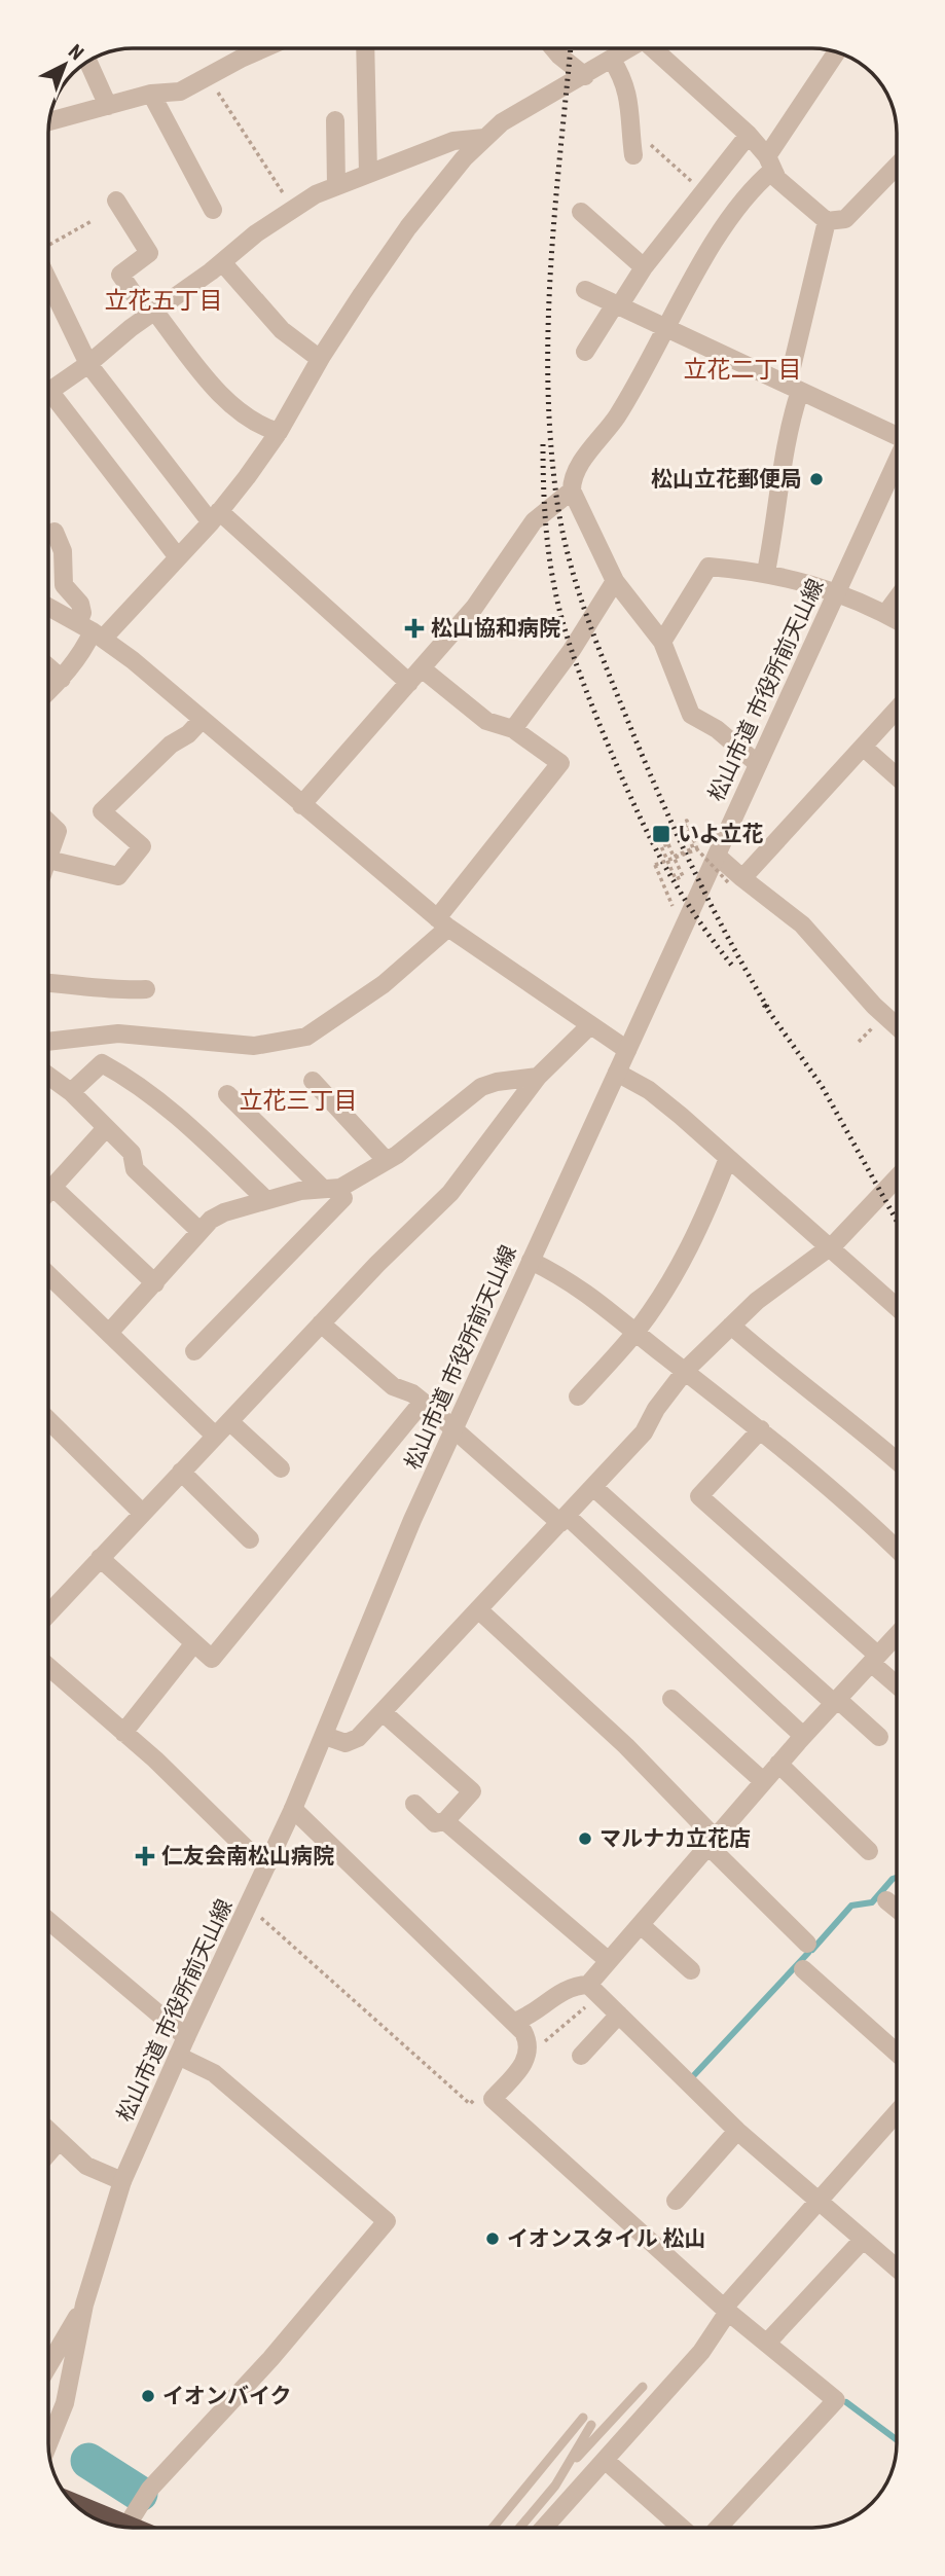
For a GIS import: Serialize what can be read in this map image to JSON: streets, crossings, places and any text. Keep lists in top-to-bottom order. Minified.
{"streets":{"street":["松山市道 市役所前天山線"]},"districts":["立花五丁目","立花二丁目","立花三丁目"],"places":{"other":["松山立花郵便局","マルナカ立花店","イオンスタイル 松山","イオンバイク"],"health":["松山協和病院","仁友会南松山病院"],"transit":["いよ立花"]},"north":"top right"}
